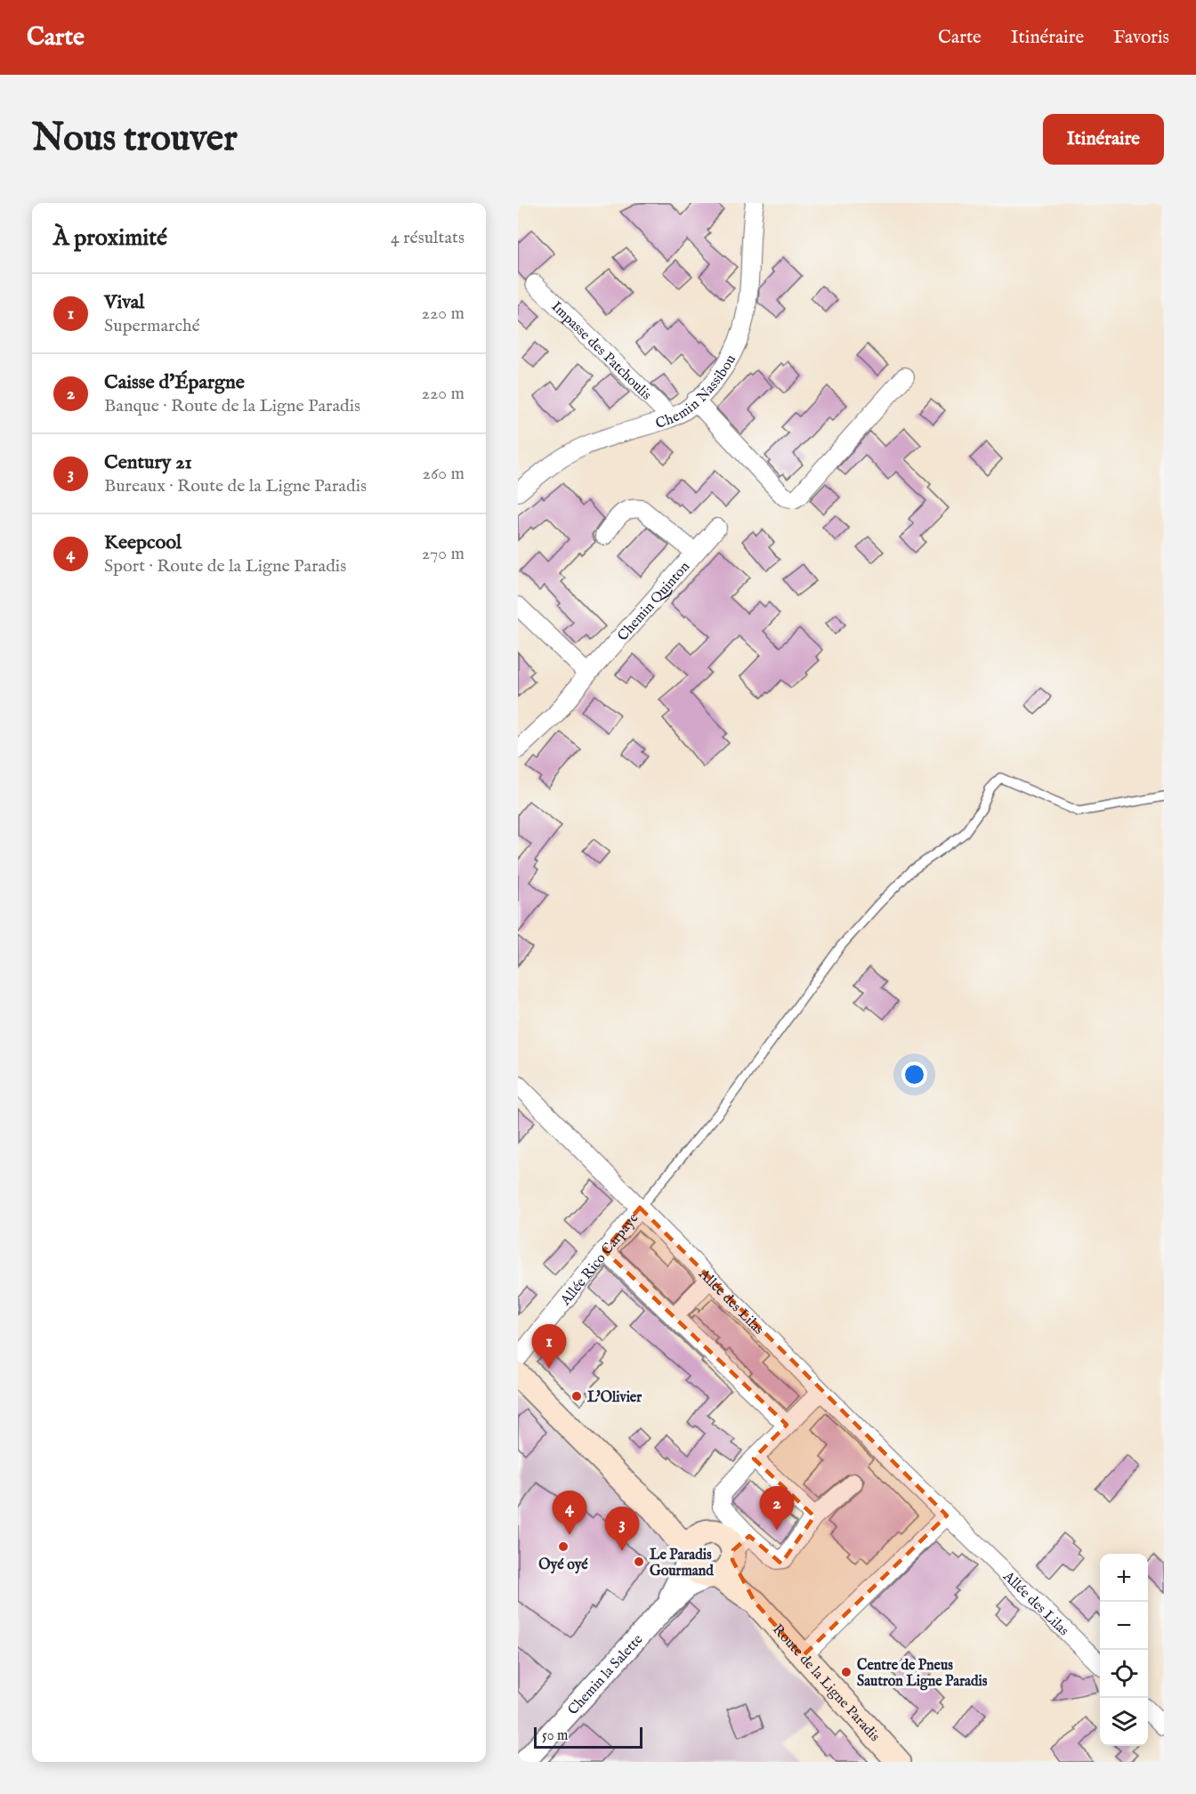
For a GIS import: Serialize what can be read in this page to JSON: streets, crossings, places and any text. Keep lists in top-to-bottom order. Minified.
{"streets":{"main road":["Route de la Ligne Paradis"],"street":["Impasse des Patchoulis","Chemin Nassibou","Chemin Quinton","Allée Rico Carpaye","Allée des Lilas","Chemin la Salette"]},"crossings":[["Impasse des Patchoulis","Chemin Nassibou"],["Allée Rico Carpaye","Allée des Lilas"],["Chemin la Salette","Route de la Ligne Paradis"]],"places":["L'Olivier","Oyé oyé","Le Paradis Gourmand","Centre de Pneus Sautron Ligne Paradis"],"scale_bar":"50 m","page":{"header":"Carte","nav":["Carte","Itinéraire","Favoris"],"buttons":"Itinéraire","title":"Nous trouver","heading":["À proximité","4 résultats"],"list":[{"mark":"1","name":"Vival","note":"Supermarché","value":"220 m"},{"mark":"2","name":"Caisse d'Épargne","note":"Banque · Route de la Ligne Paradis","value":"220 m"},{"mark":"3","name":"Century 21","note":"Bureaux · Route de la Ligne Paradis","value":"260 m"},{"mark":"4","name":"Keepcool","note":"Sport · Route de la Ligne Paradis","value":"270 m"}],"pins":["1","2","4","3"],"map_buttons":["+","−"],"scale":"50 m"}}
